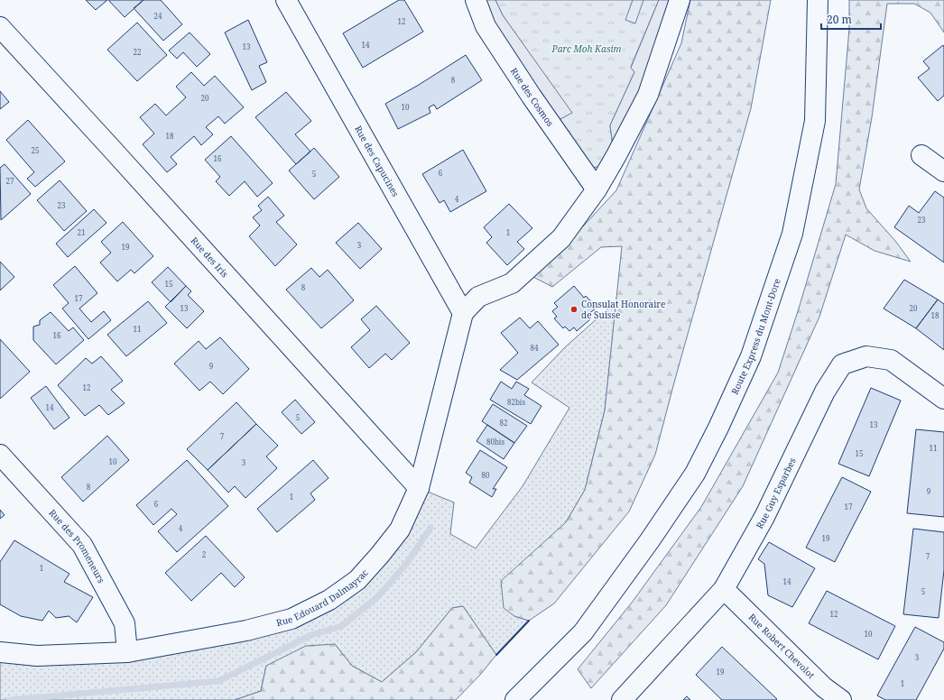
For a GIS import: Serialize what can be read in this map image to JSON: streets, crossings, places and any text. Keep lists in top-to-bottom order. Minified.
{"streets":{"street":["Rue des Cosmos","Rue des Capucines","Rue des Iris","Route Express du Mont-Dore","Rue Guy Esparbes","Rue des Promeneurs","Rue Edouard Dalmayrac","Rue Robert Chevolot"]},"crossings":[["Rue des Capucines","Rue Edouard Dalmayrac"],["Rue des Iris","Rue Edouard Dalmayrac"],["Rue Guy Esparbes","Rue Robert Chevolot"],["Rue des Promeneurs","Rue Edouard Dalmayrac"]],"parks":["Parc Moh Kasim"],"places":["Consulat Honoraire de Suisse"],"house_numbers":["24","12","14","13","22","8","20","10","18","25","16","6","5","27","4","23","23","21","1","3","19","15","8","17","13","20","18","11","16","84","9","12","82bis","14","5","82","13","7","80bis","11","15","10","3","80","8","9","1","6","17","4","19","2","7","1","14","5","12","10","3","19","1"],"scale_bar":"20 m"}
